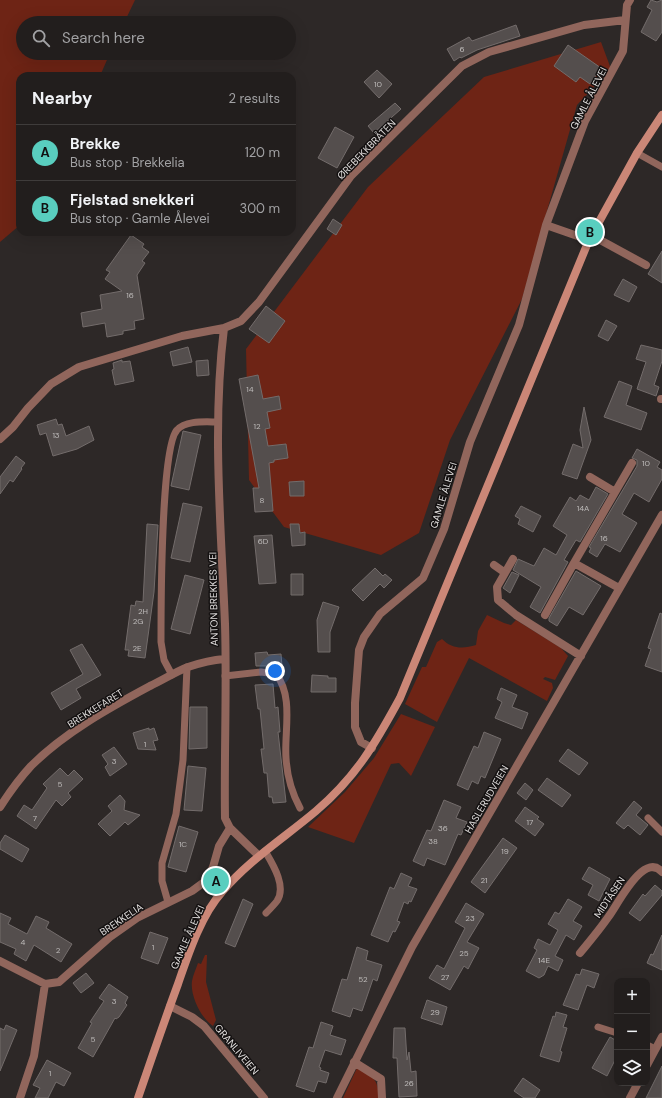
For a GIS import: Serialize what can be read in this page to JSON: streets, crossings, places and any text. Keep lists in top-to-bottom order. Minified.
{"streets":{"main road":["GAMLE ÅLEVEI"],"street":["ØREBEKKBRÅTEN","ANTON BREKKES VEI","BREKKEFARET","HASLERUDVEIEN","MIDTÅSEN","BREKKELIA","GRANLIVEIEN"]},"crossings":[["GAMLE ÅLEVEI","ØREBEKKBRÅTEN"],["GAMLE ÅLEVEI","GRANLIVEIEN"],["ØREBEKKBRÅTEN","ANTON BREKKES VEI"],["ANTON BREKKES VEI","BREKKEFARET"],["ANTON BREKKES VEI","BREKKELIA"]],"house_numbers":["6","10","16","14","12","13","10","8","14A","16","6D","2H","2G","2E","1","3","5","7","17","36","38","1C","19","21","23","4","1","2","25","14E","27","52","3","29","5","1","26"],"page":{"search":"Search here","heading":["Nearby","2 results"],"list":[{"mark":"A","name":"Brekke","note":"Bus stop · Brekkelia","value":"120 m"},{"mark":"B","name":"Fjelstad snekkeri","note":"Bus stop · Gamle Ålevei","value":"300 m"}],"pins":["B","A"],"map_buttons":["+","−"]}}
